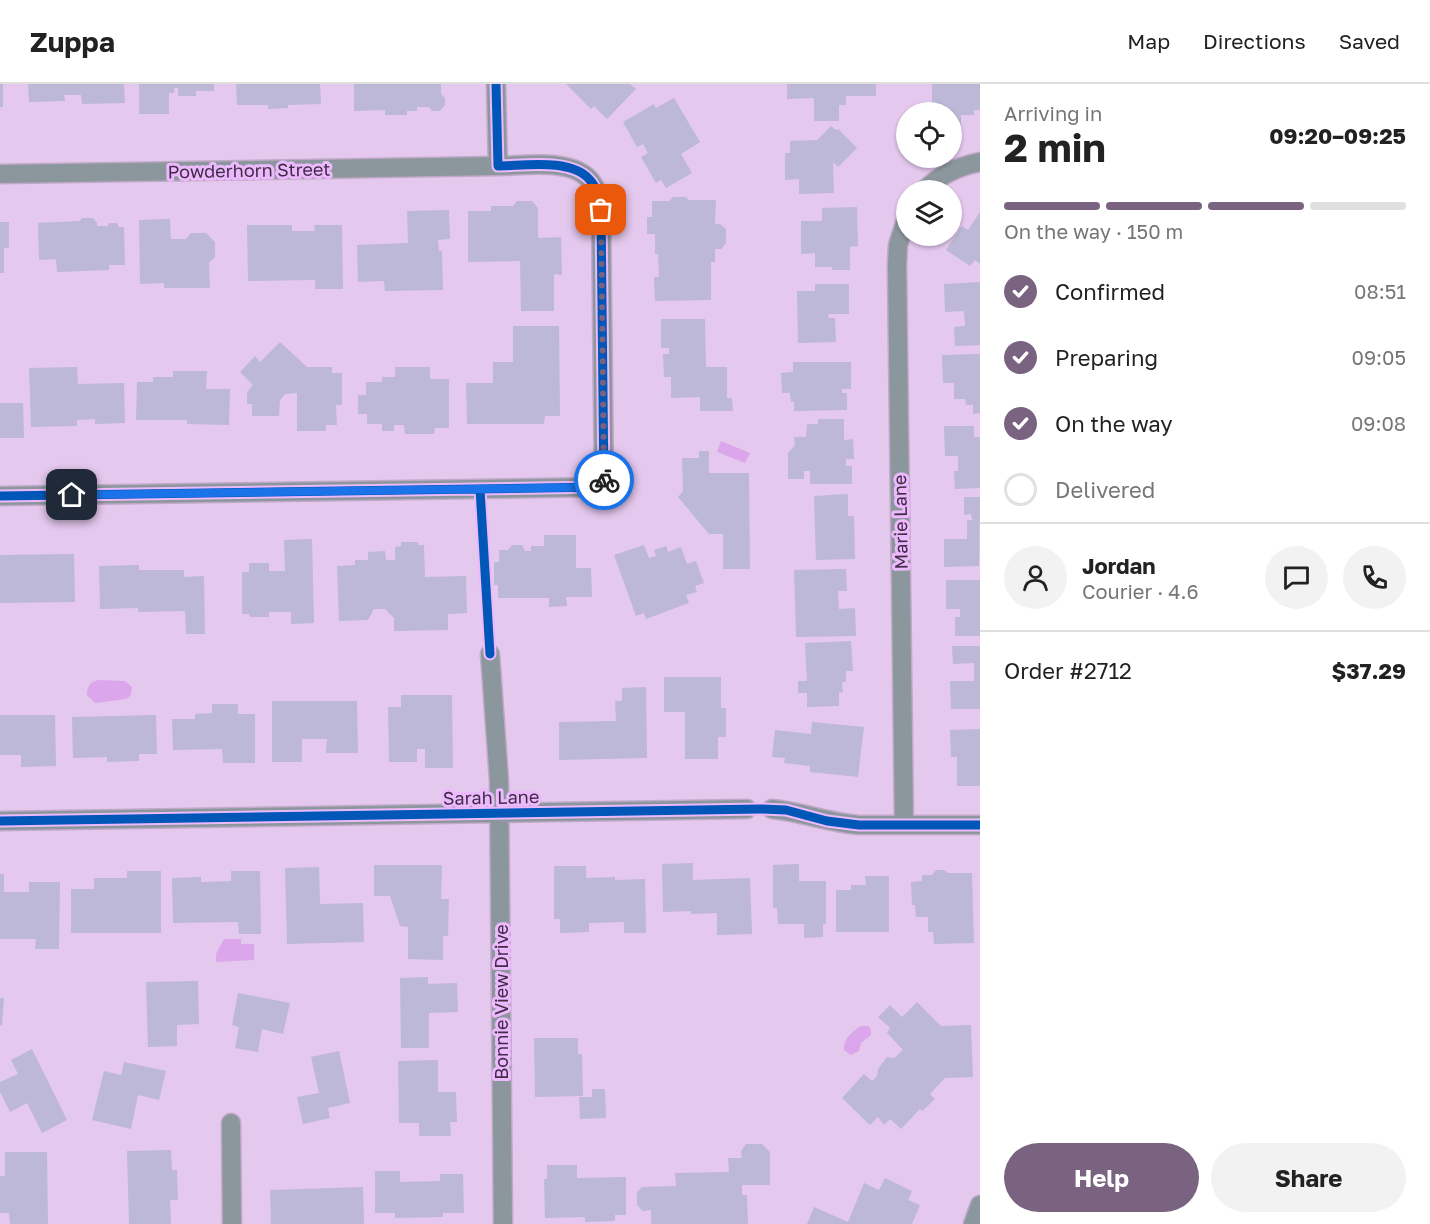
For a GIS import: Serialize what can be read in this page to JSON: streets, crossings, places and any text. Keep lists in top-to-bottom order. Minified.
{"streets":{"street":["Powderhorn Street","Marie Lane","Sarah Lane","Bonnie View Drive"]},"crossings":[["Sarah Lane","Bonnie View Drive"]],"page":{"header":"Zuppa","nav":["Map","Directions","Saved"],"heading":["2 min","Arriving in","09:20–09:25"],"panel":["Jordan","Courier · 4.6","Order #2712","$37.29"],"bar":"On the way · 150 m","list":[["Confirmed","08:51"],["Preparing","09:05"],["On the way","09:08"],"Delivered"],"buttons":["Help","Share"]}}
